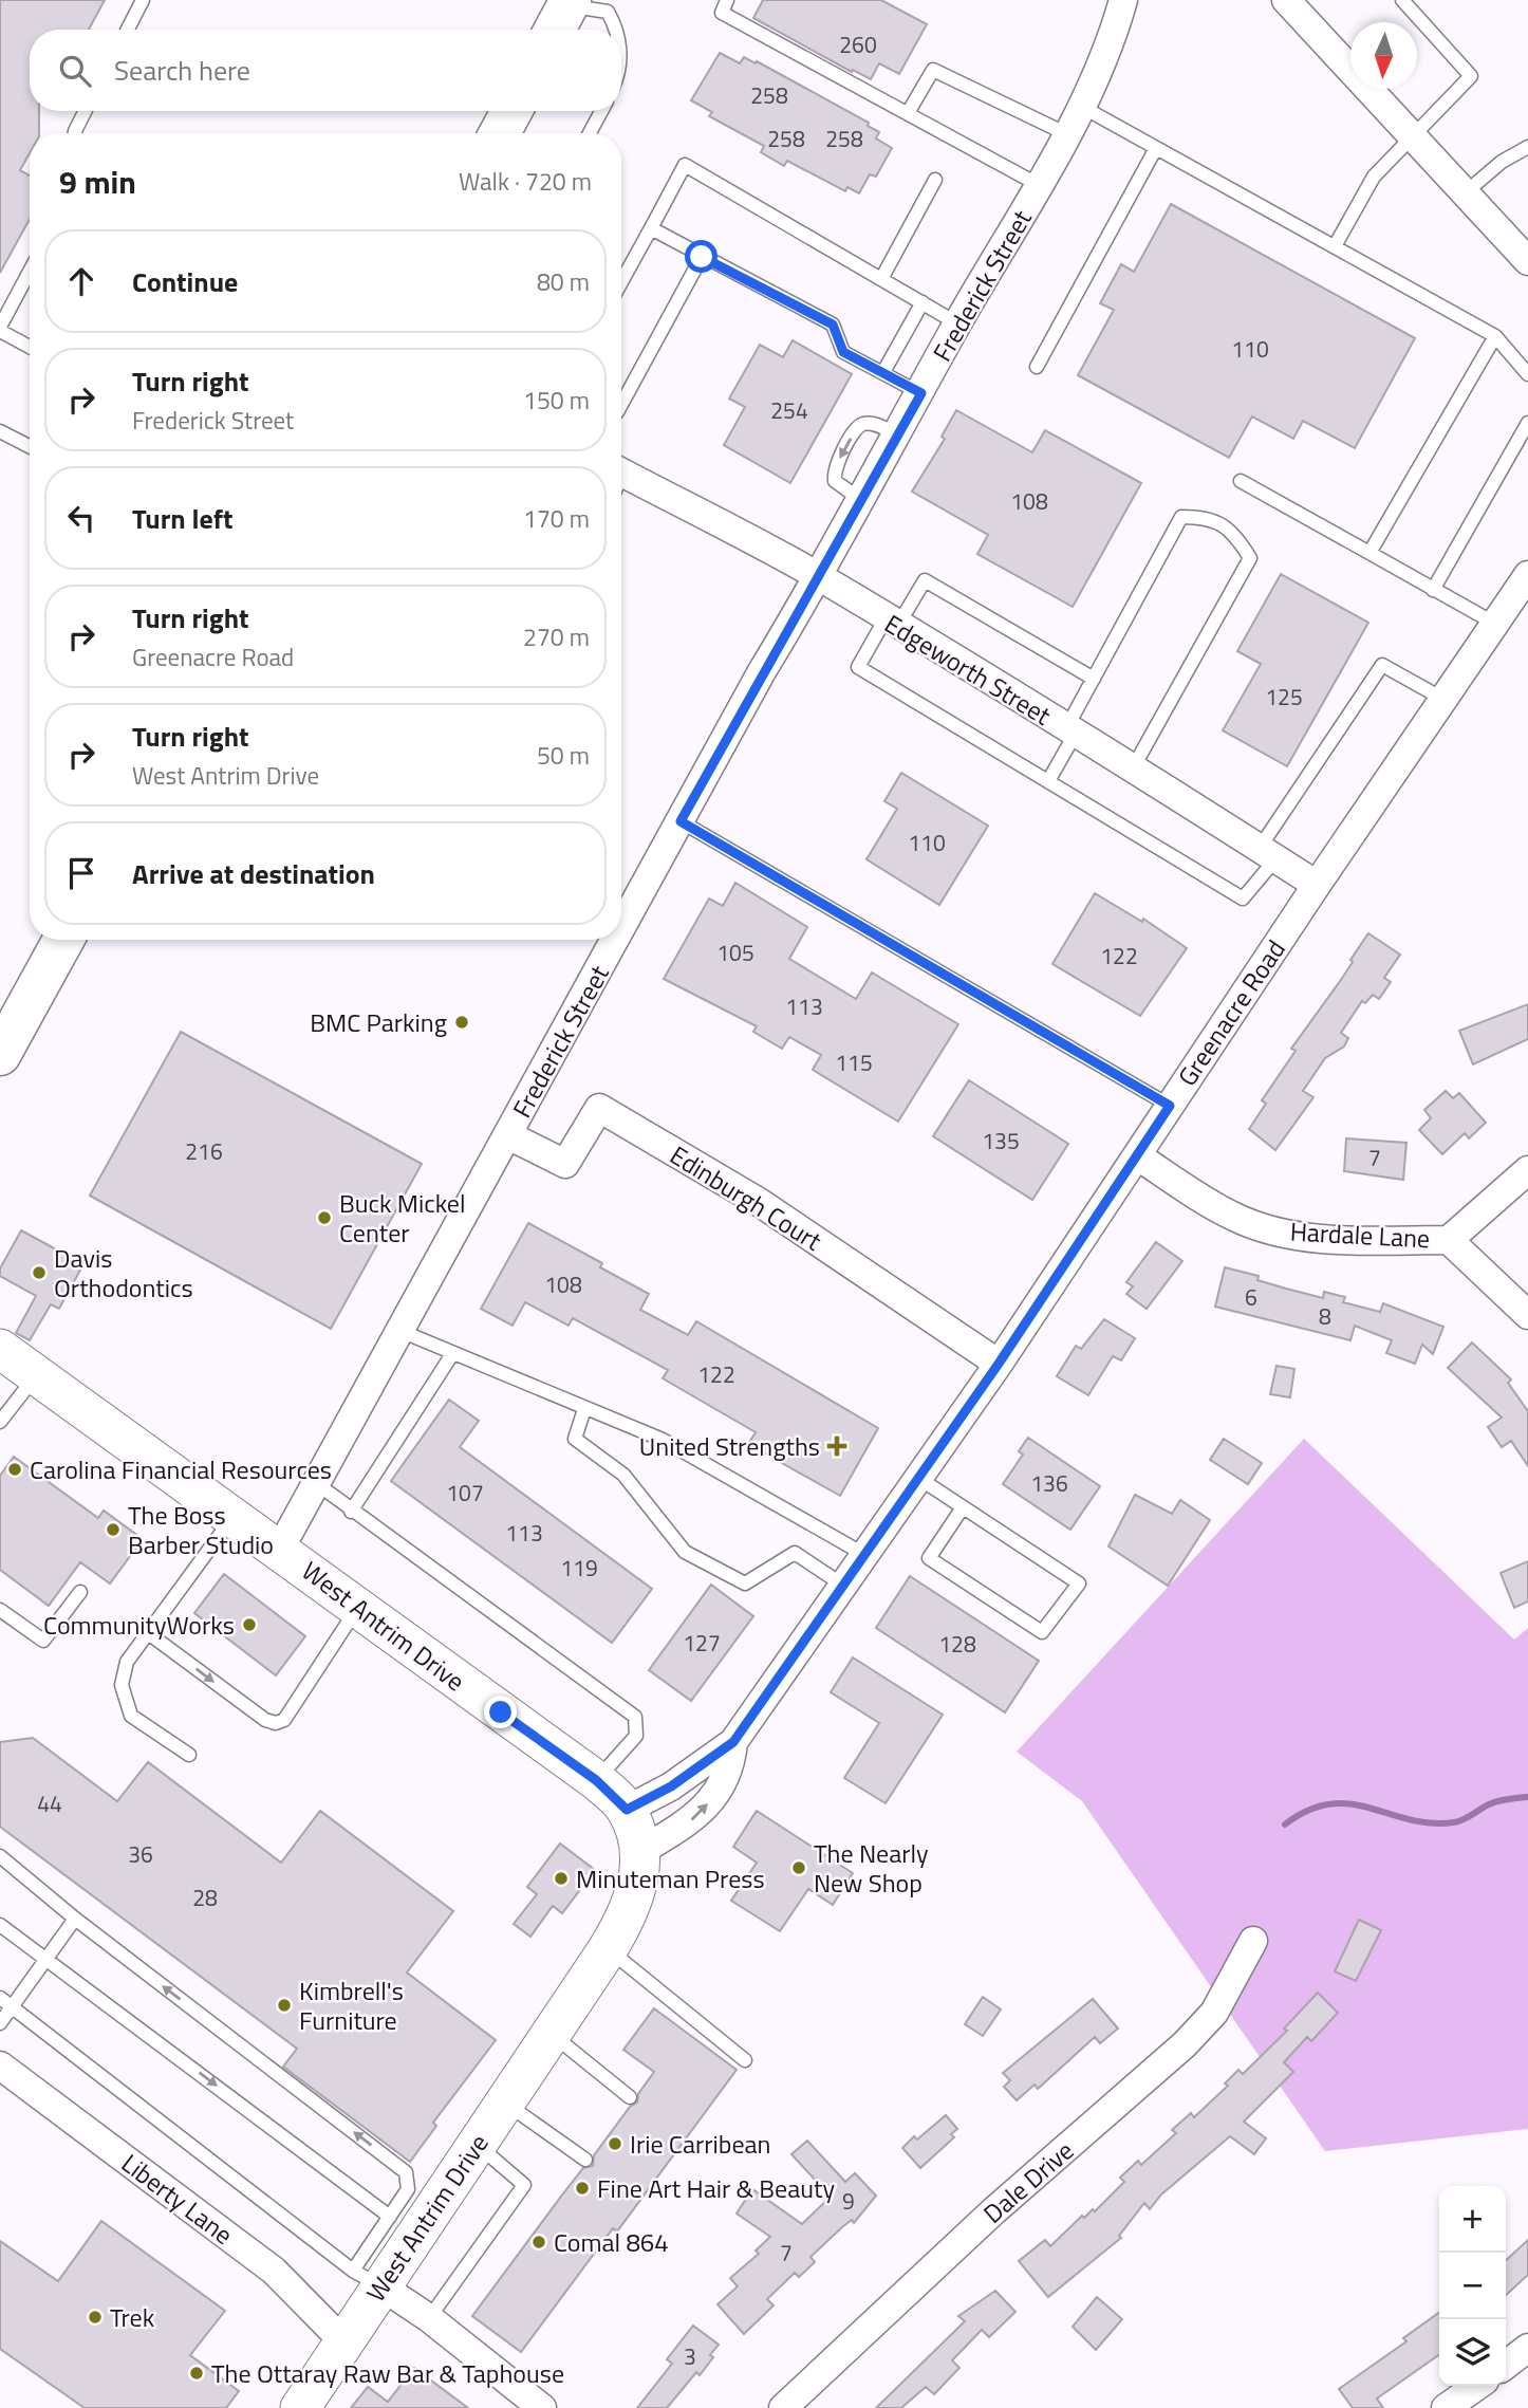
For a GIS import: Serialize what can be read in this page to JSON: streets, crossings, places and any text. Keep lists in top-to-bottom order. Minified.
{"streets":{"street":["Frederick Street","Edgeworth Street","Greenacre Road","Edinburgh Court","Hardale Lane","West Antrim Drive","Dale Drive","Liberty Lane"]},"crossings":[["Frederick Street","Edgeworth Street"],["Frederick Street","Edinburgh Court"],["Frederick Street","West Antrim Drive"],["Edgeworth Street","Greenacre Road"],["Greenacre Road","Edinburgh Court"],["Greenacre Road","Hardale Lane"],["Greenacre Road","West Antrim Drive"],["West Antrim Drive","Liberty Lane"]],"places":{"other":["BMC Parking","Buck Mickel Center","Davis Orthodontics","Carolina Financial Resources","The Boss Barber Studio","CommunityWorks","The Nearly New Shop","Minuteman Press","Kimbrell's Furniture","Irie Carribean","Fine Art Hair & Beauty","Comal 864","Trek","The Ottaray Raw Bar & Taphouse"],"health":["United Strengths"]},"house_numbers":["260","258","258","258","110","254","108","125","110","105","122","113","115","135","216","7","108","6","8","122","136","107","113","119","127","128","44","36","28","9","7","3"],"north":"bottom","page":{"search":"Search here","heading":["9 min","Walk · 720 m"],"list":[["Continue","80 m"],["Turn right","Frederick Street","150 m"],["Turn left","170 m"],["Turn right","Greenacre Road","270 m"],["Turn right","West Antrim Drive","50 m"],"Arrive at destination"],"map_buttons":["+","−"]}}
